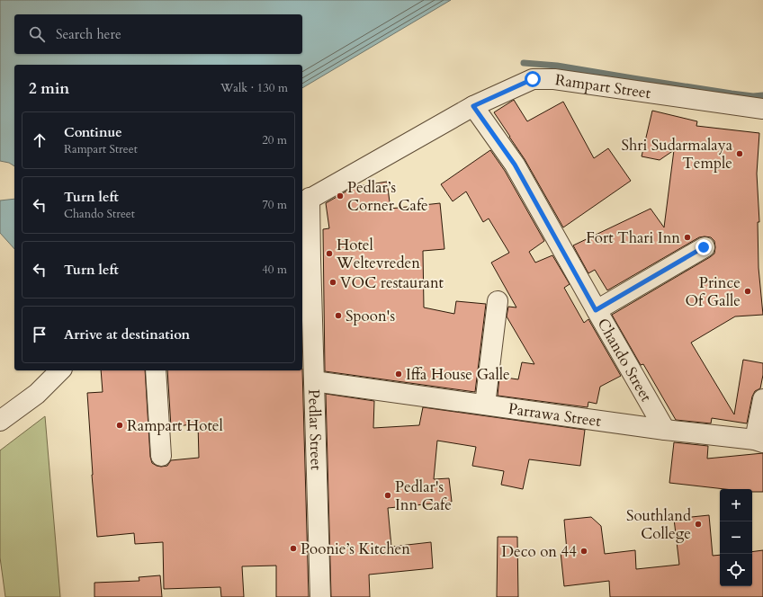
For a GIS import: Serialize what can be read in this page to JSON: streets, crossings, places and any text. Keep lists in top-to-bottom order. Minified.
{"streets":{"street":["Rampart Street","Chando Street","Parrawa Street","Pedlar Street"]},"crossings":[["Rampart Street","Chando Street"],["Rampart Street","Pedlar Street"],["Chando Street","Parrawa Street"],["Parrawa Street","Pedlar Street"]],"places":["Shri Sudarmalaya Temple","Pedlar’s Corner Cafe","Fort Thari Inn","Hotel Weltevreden","VOC restaurant","Prince Of Galle","Spoon's","Iffa House Galle","Rampart Hotel","Pedlar's Inn Cafe","Southland College","Poonie’s Kitchen","Deco on 44"],"page":{"search":"Search here","heading":["2 min","Walk · 130 m"],"list":[["Continue","Rampart Street","20 m"],["Turn left","Chando Street","70 m"],["Turn left","40 m"],"Arrive at destination"],"map_buttons":["+","−"]}}
